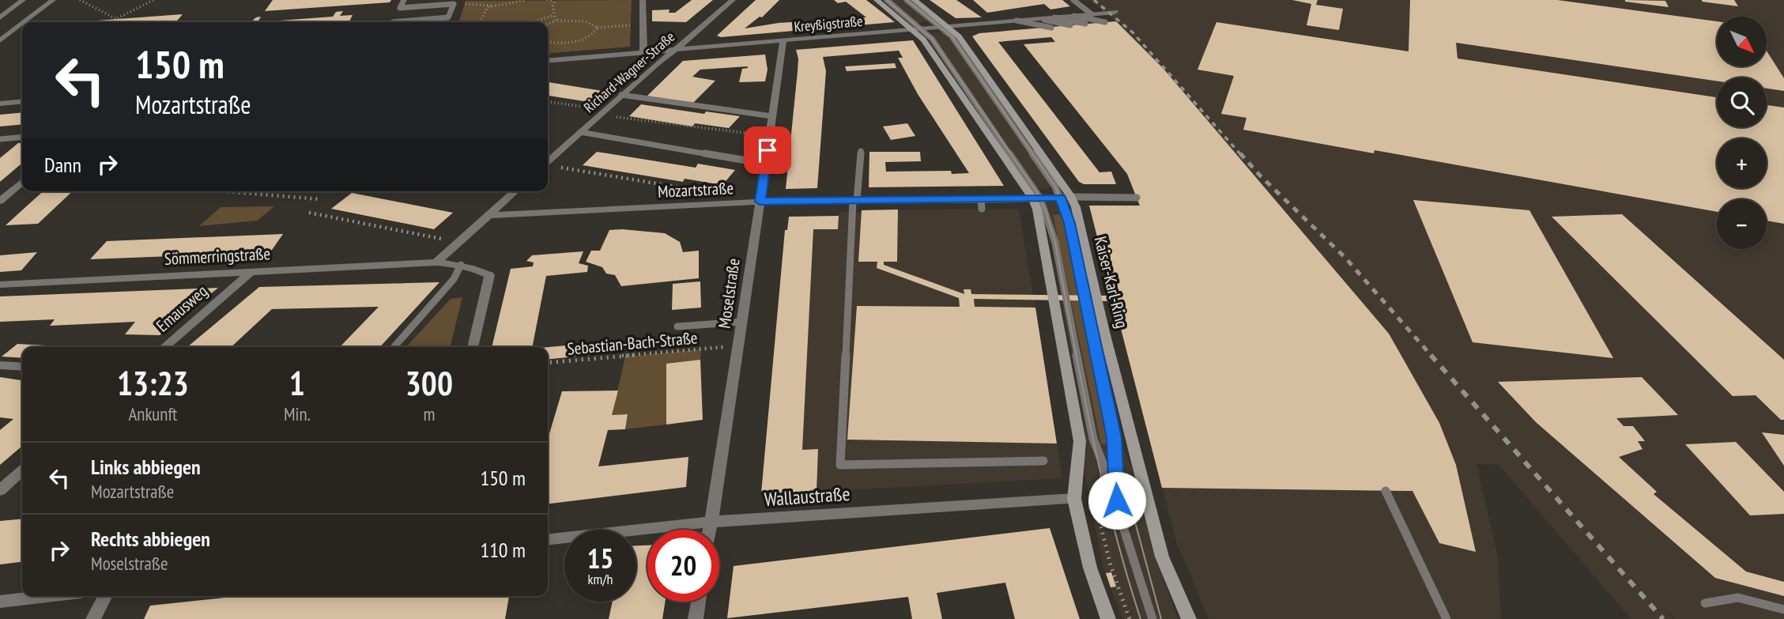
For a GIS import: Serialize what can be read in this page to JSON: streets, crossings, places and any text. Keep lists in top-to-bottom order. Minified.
{"streets":{"street":["Kreyßigstraße","Richard-Wagner-Straße","Mozartstraße","Sömmerringstraße","Kaiser-Karl-Ring","Moselstraße","Emausweg","Wallaustraße"],"path":["Sebastian-Bach-Straße"]},"crossings":[["Kreyßigstraße","Richard-Wagner-Straße"],["Kreyßigstraße","Kaiser-Karl-Ring"],["Kreyßigstraße","Moselstraße"],["Mozartstraße","Kaiser-Karl-Ring"],["Mozartstraße","Moselstraße"],["Sömmerringstraße","Emausweg"],["Kaiser-Karl-Ring","Wallaustraße"],["Moselstraße","Wallaustraße"]],"north":"bottom right","page":{"map_buttons":["+","−"],"turn":["150 m","Mozartstraße"],"then":"Dann","eta":["13:23","Ankunft","1","Min.","300","m"],"list":[{"name":"Links abbiegen","note":"Mozartstraße","value":"150 m"},{"name":"Rechts abbiegen","note":"Moselstraße","value":"110 m"}],"speed":"15 km/h","limit":"20"}}
